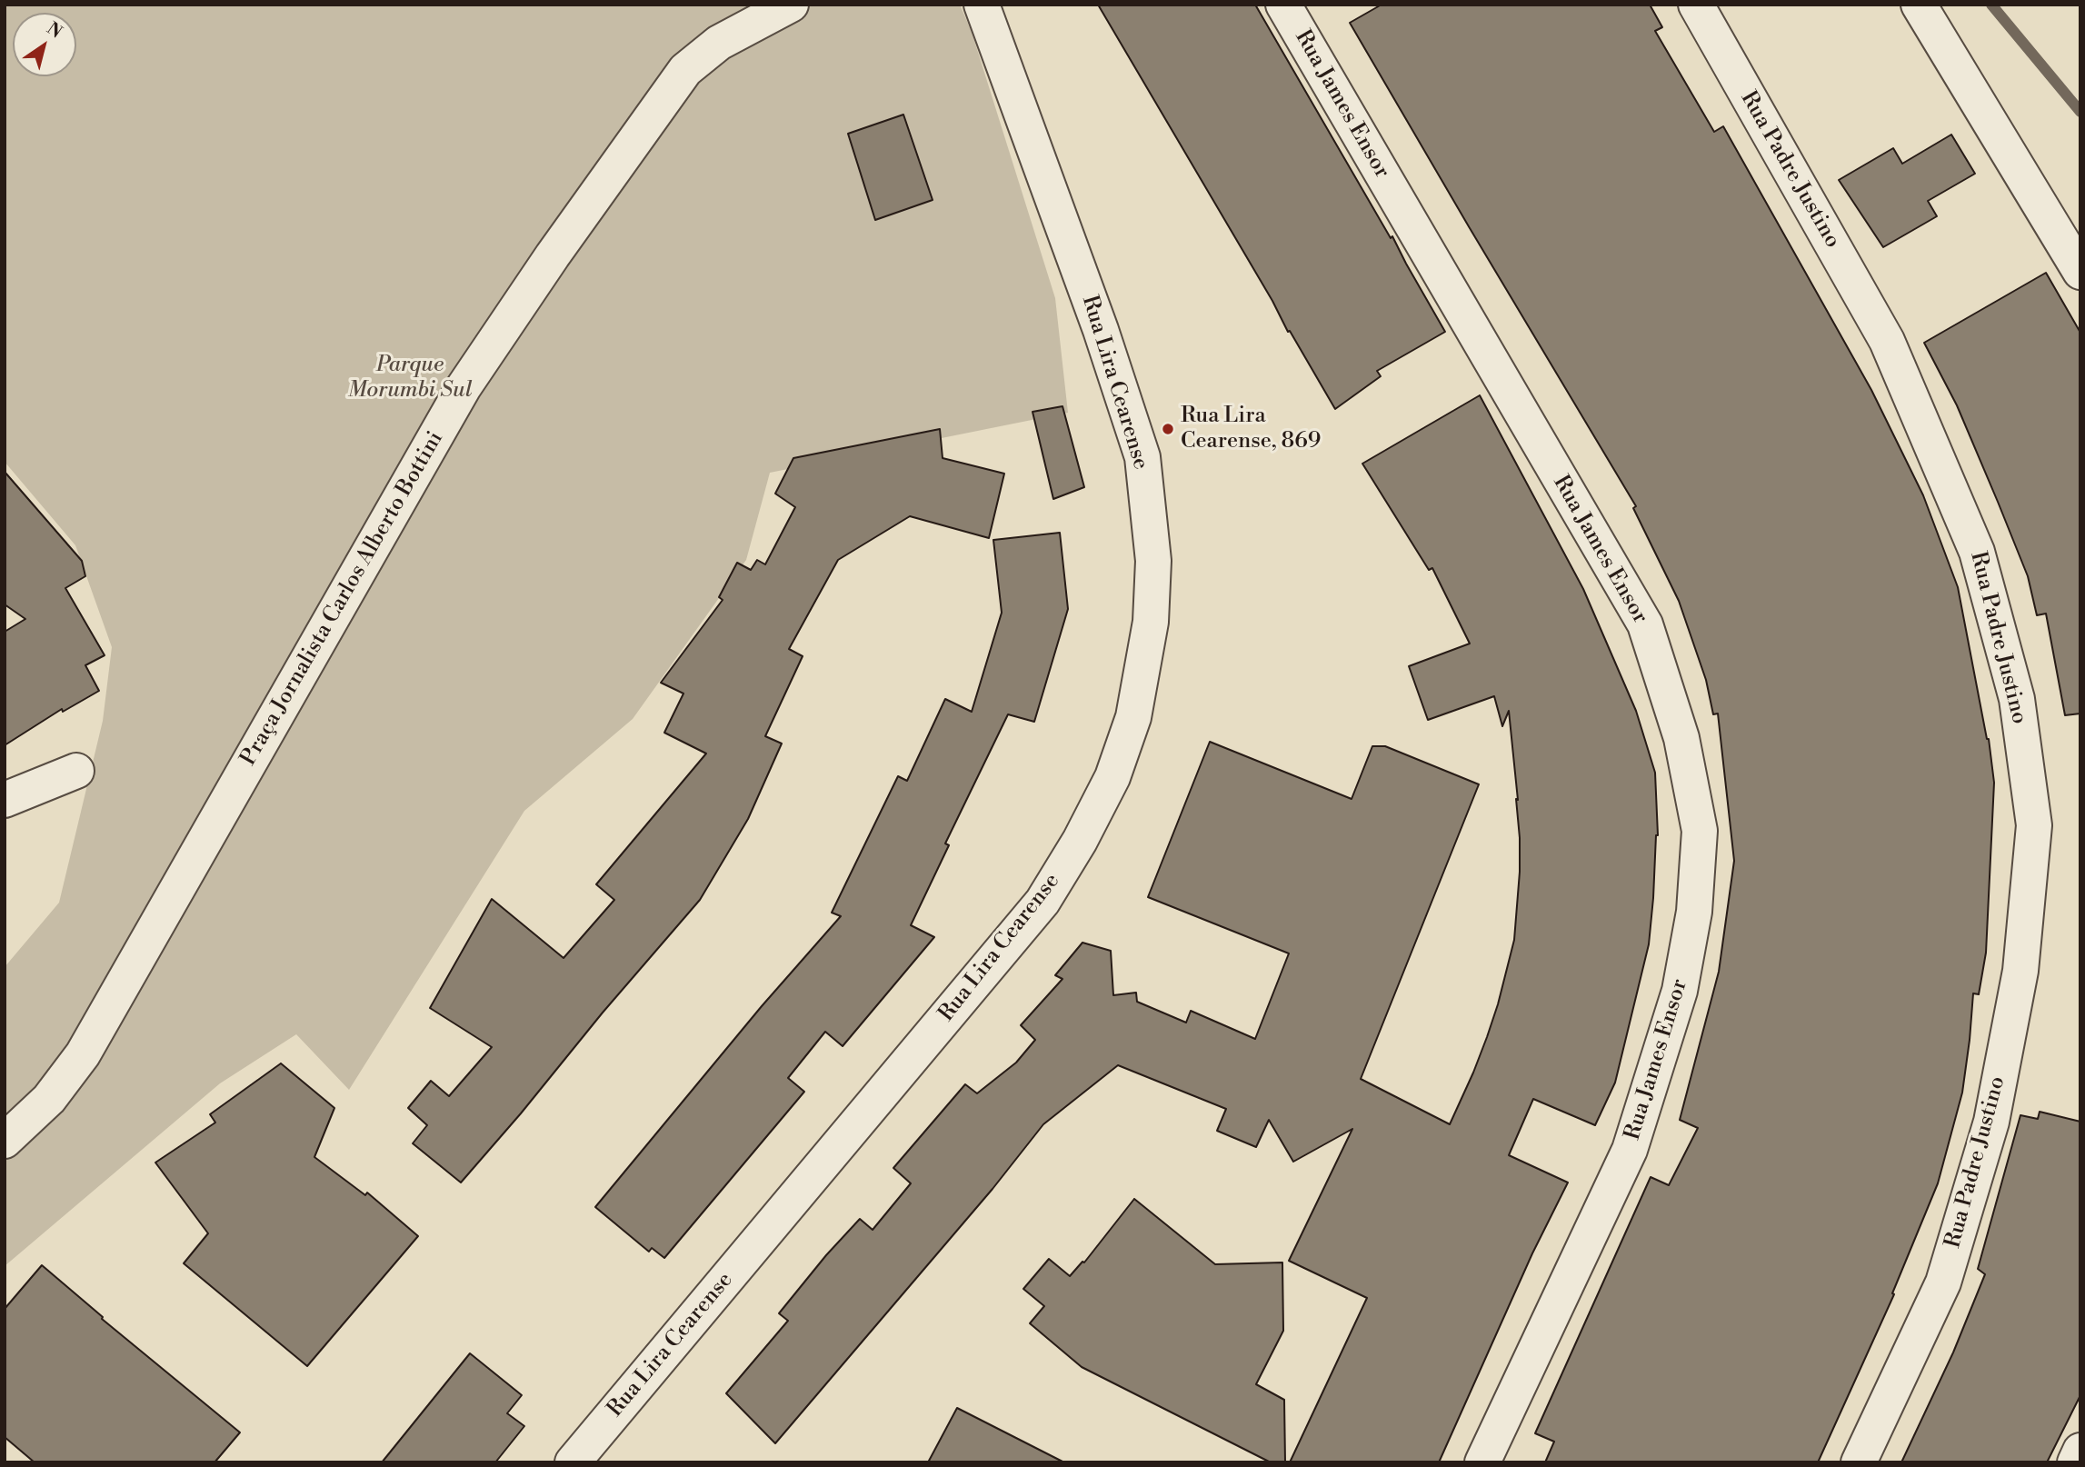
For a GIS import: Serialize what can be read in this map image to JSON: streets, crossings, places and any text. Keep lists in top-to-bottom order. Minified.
{"streets":{"street":["Rua James Ensor","Rua Padre Justino","Rua Lira Cearense","Praça Jornalista Carlos Alberto Bottini"]},"parks":["Parque Morumbi Sul"],"places":["Rua Lira Cearense, 869"],"north":"top right"}
